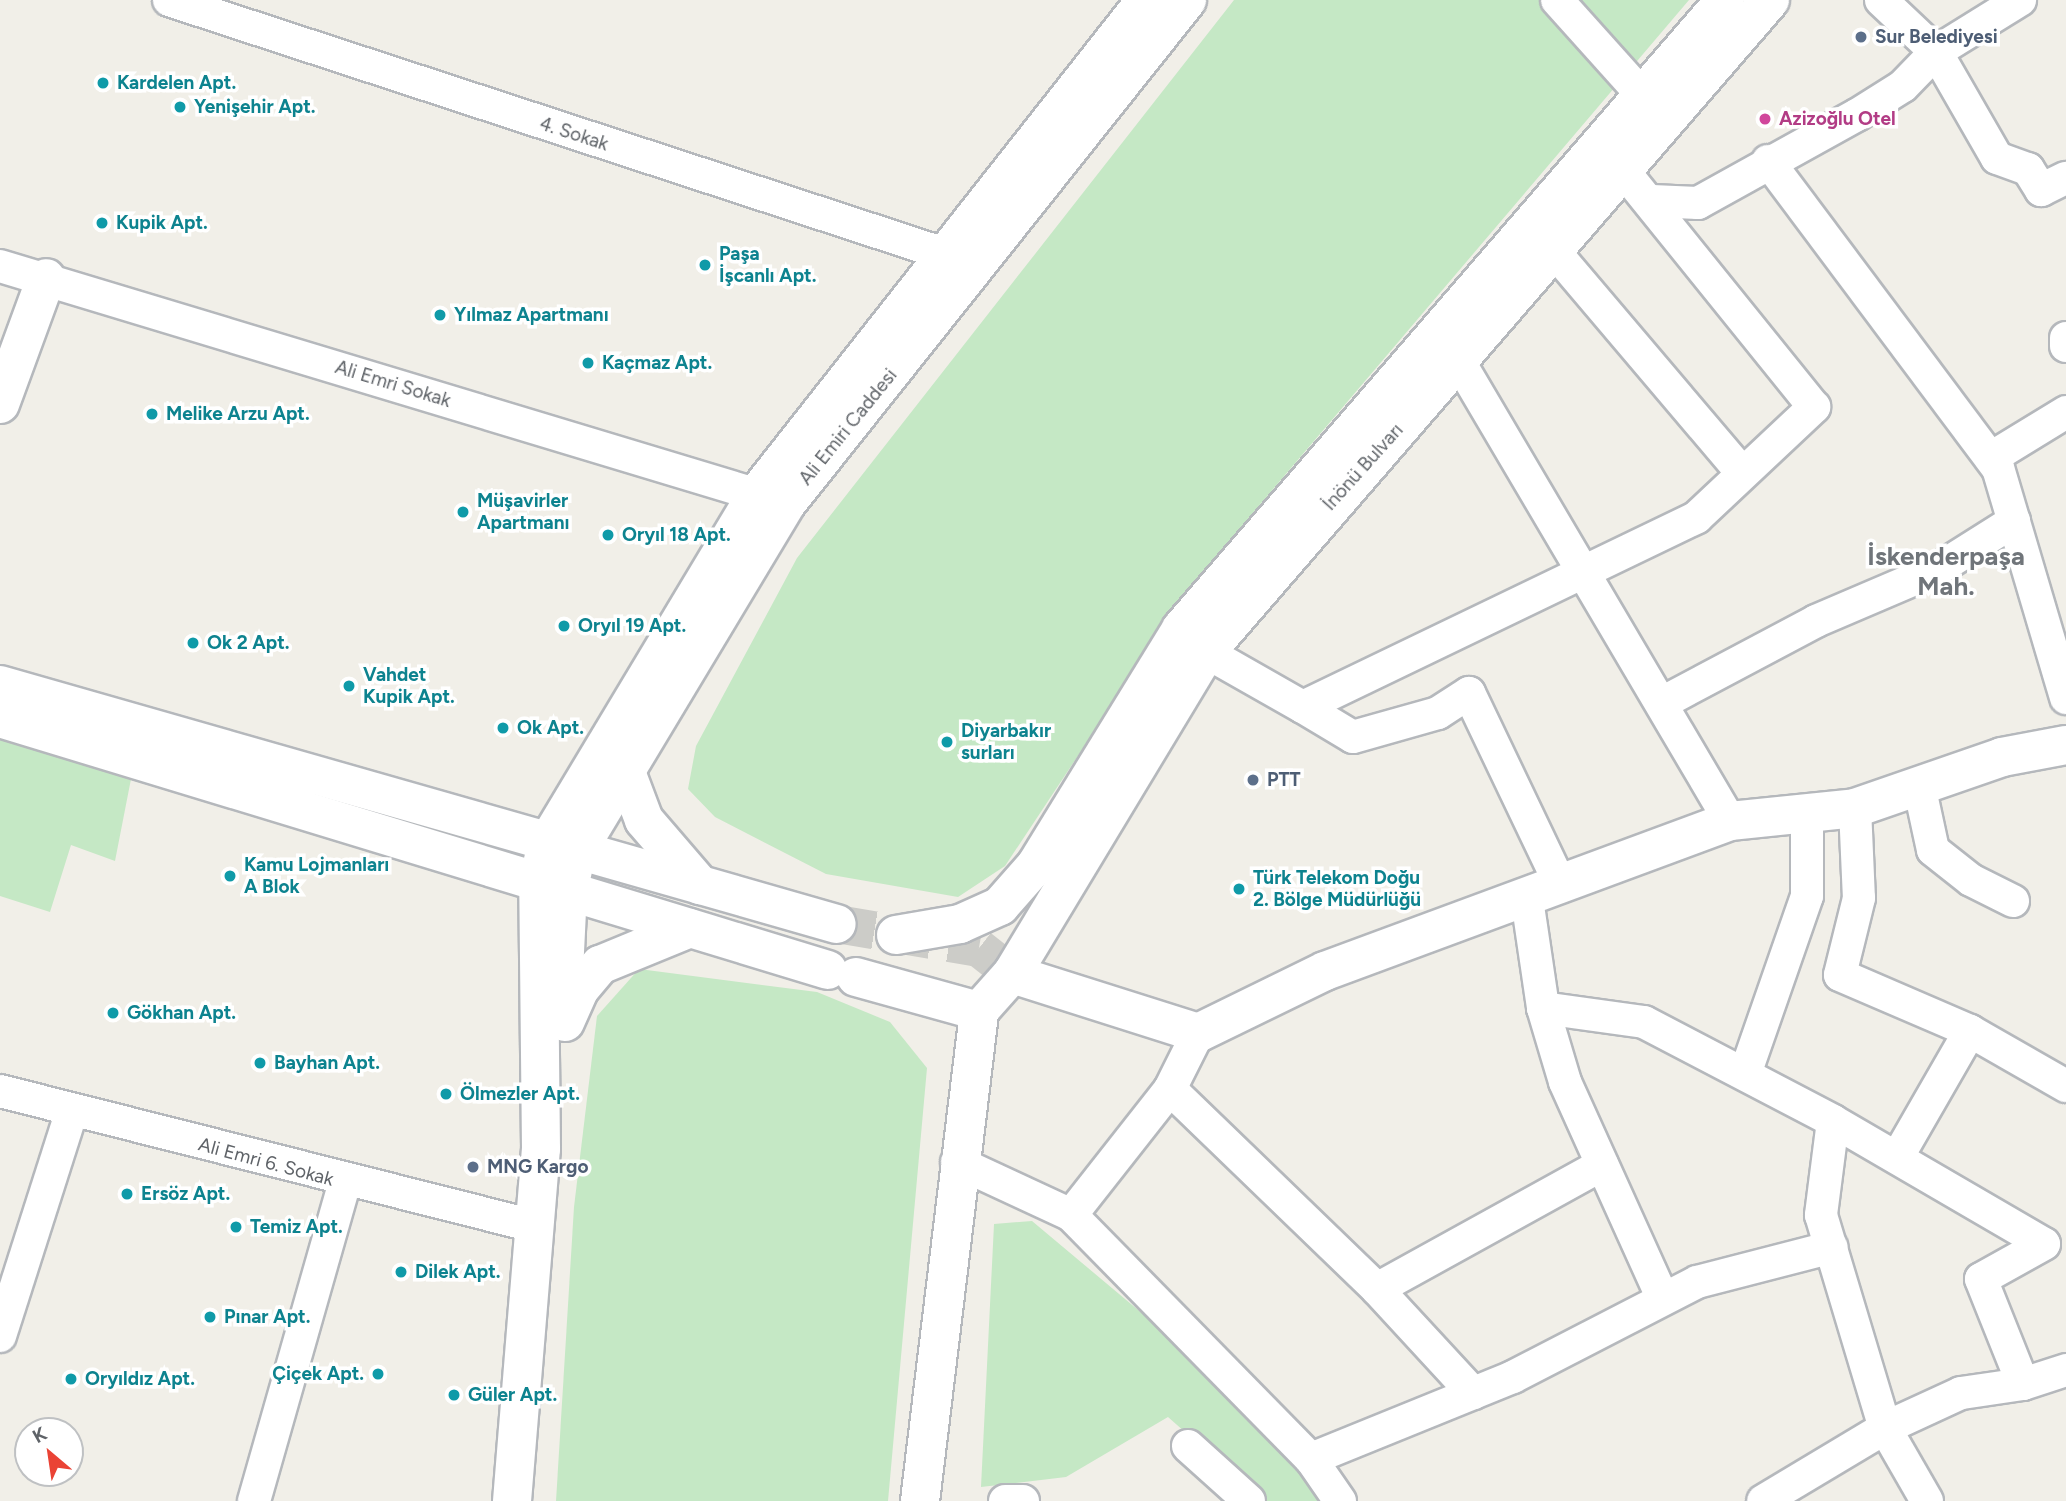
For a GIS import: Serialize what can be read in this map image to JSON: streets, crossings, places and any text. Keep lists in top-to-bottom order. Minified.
{"streets":{"main road":["Ali Emiri Caddesi","İnönü Bulvarı"],"street":["4. Sokak","Ali Emri Sokak","Ali Emri 6. Sokak"]},"crossings":[["4. Sokak","Ali Emiri Caddesi"],["Ali Emri Sokak","Ali Emiri Caddesi"]],"districts":["İskenderpaşa Mah."],"places":["Sur Belediyesi","Kardelen Apt.","Yenişehir Apt.","Azizoğlu Otel","Kupik Apt.","Paşa İşcanlı Apt.","Yılmaz Apartmanı","Kaçmaz Apt.","Melike Arzu Apt.","Müşavirler Apartmanı","Oryıl 18 Apt.","Oryıl 19 Apt.","Ok 2 Apt.","Vahdet Kupik Apt.","Ok Apt.","Diyarbakır surları","PTT","Kamu Lojmanları A Blok","Türk Telekom Doğu 2. Bölge Müdürlüğü","Gökhan Apt.","Bayhan Apt.","Ölmezler Apt.","MNG Kargo","Ersöz Apt.","Temiz Apt.","Dilek Apt.","Pınar Apt.","Çiçek Apt.","Oryıldız Apt.","Güler Apt."],"north":"top left"}
